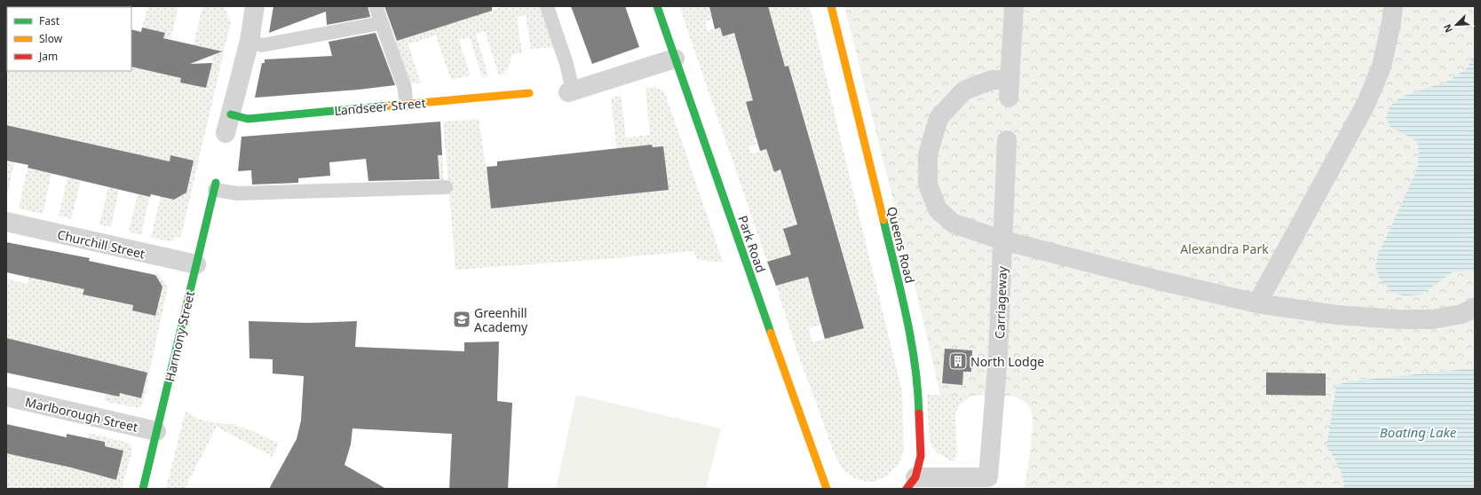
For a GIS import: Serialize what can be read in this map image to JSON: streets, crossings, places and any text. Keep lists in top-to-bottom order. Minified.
{"streets":{"street":["Landseer Street","Churchill Street","Park Road","Queens Road","Carriageway","Harmony Street","Marlborough Street"]},"crossings":[["Churchill Street","Harmony Street"],["Queens Road","Carriageway"],["Harmony Street","Marlborough Street"]],"water":["Boating Lake"],"parks":["Alexandra Park"],"places":{"school or university":["Greenhill Academy"],"building":["North Lodge"]},"legend":["Fast","Slow","Jam"],"north":"bottom left"}
